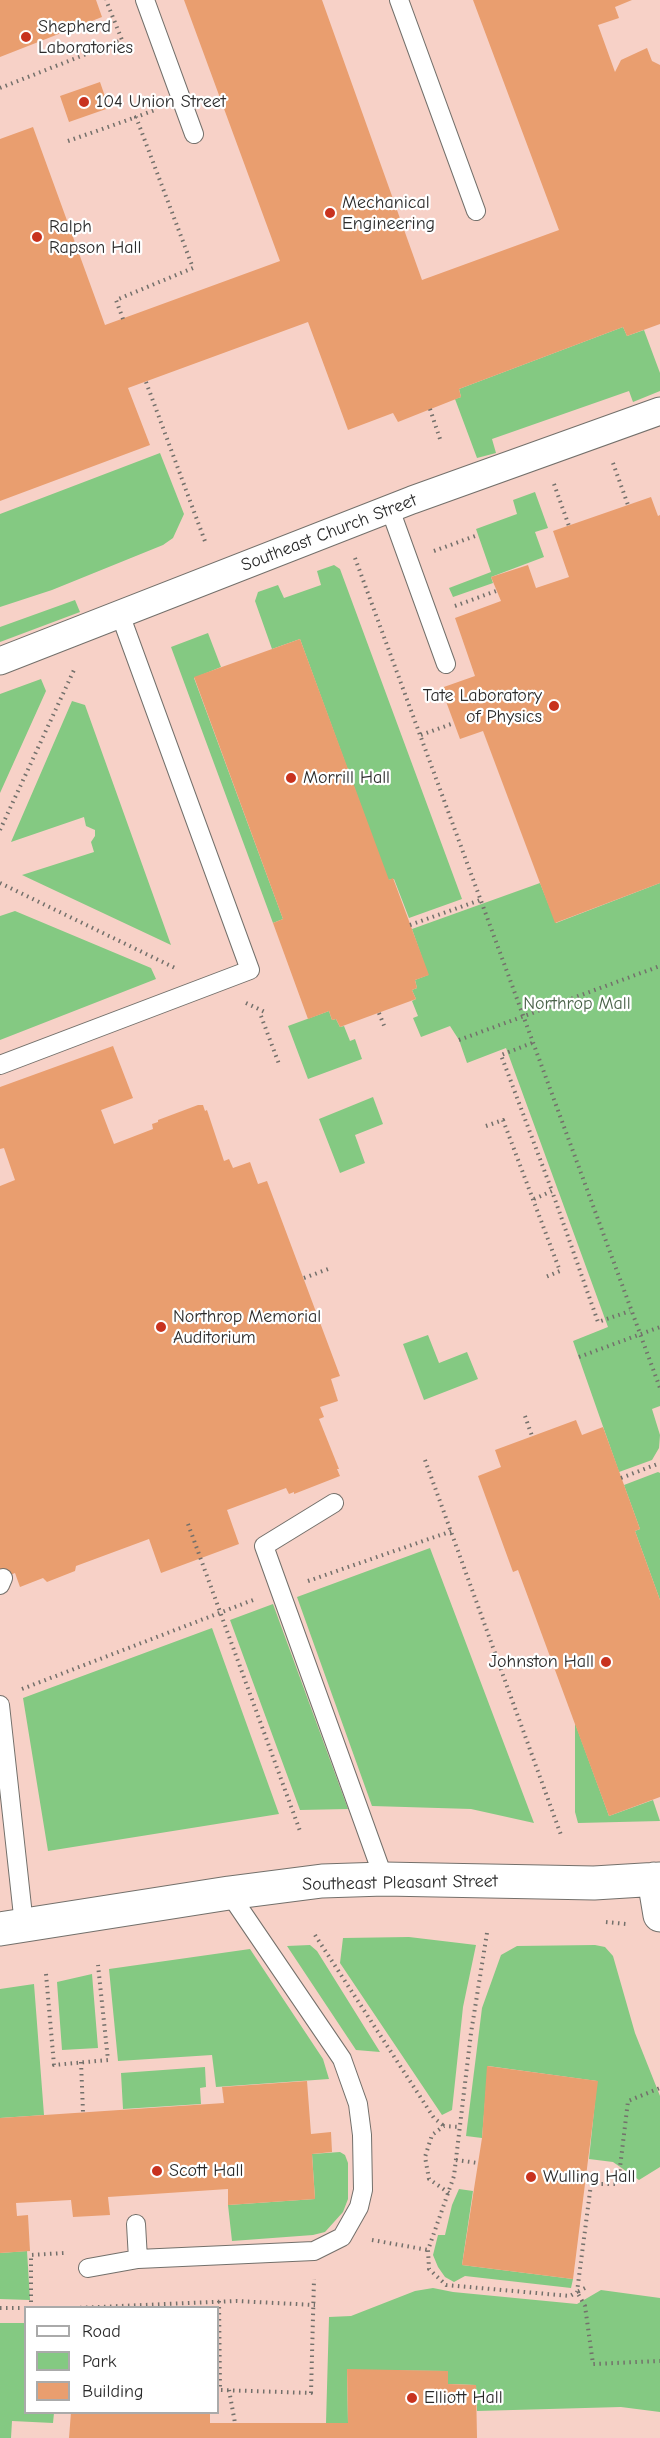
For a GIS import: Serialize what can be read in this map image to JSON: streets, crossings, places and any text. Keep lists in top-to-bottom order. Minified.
{"streets":{"street":["Southeast Church Street","Southeast Pleasant Street"]},"parks":["Northrop Mall"],"places":["Shepherd Laboratories","104 Union Street","Mechanical Engineering","Ralph Rapson Hall","Tate Laboratory of Physics","Morrill Hall","Northrop Memorial Auditorium","Johnston Hall","Scott Hall","Wulling Hall","Elliott Hall"],"legend":["Road","Park","Building"]}
